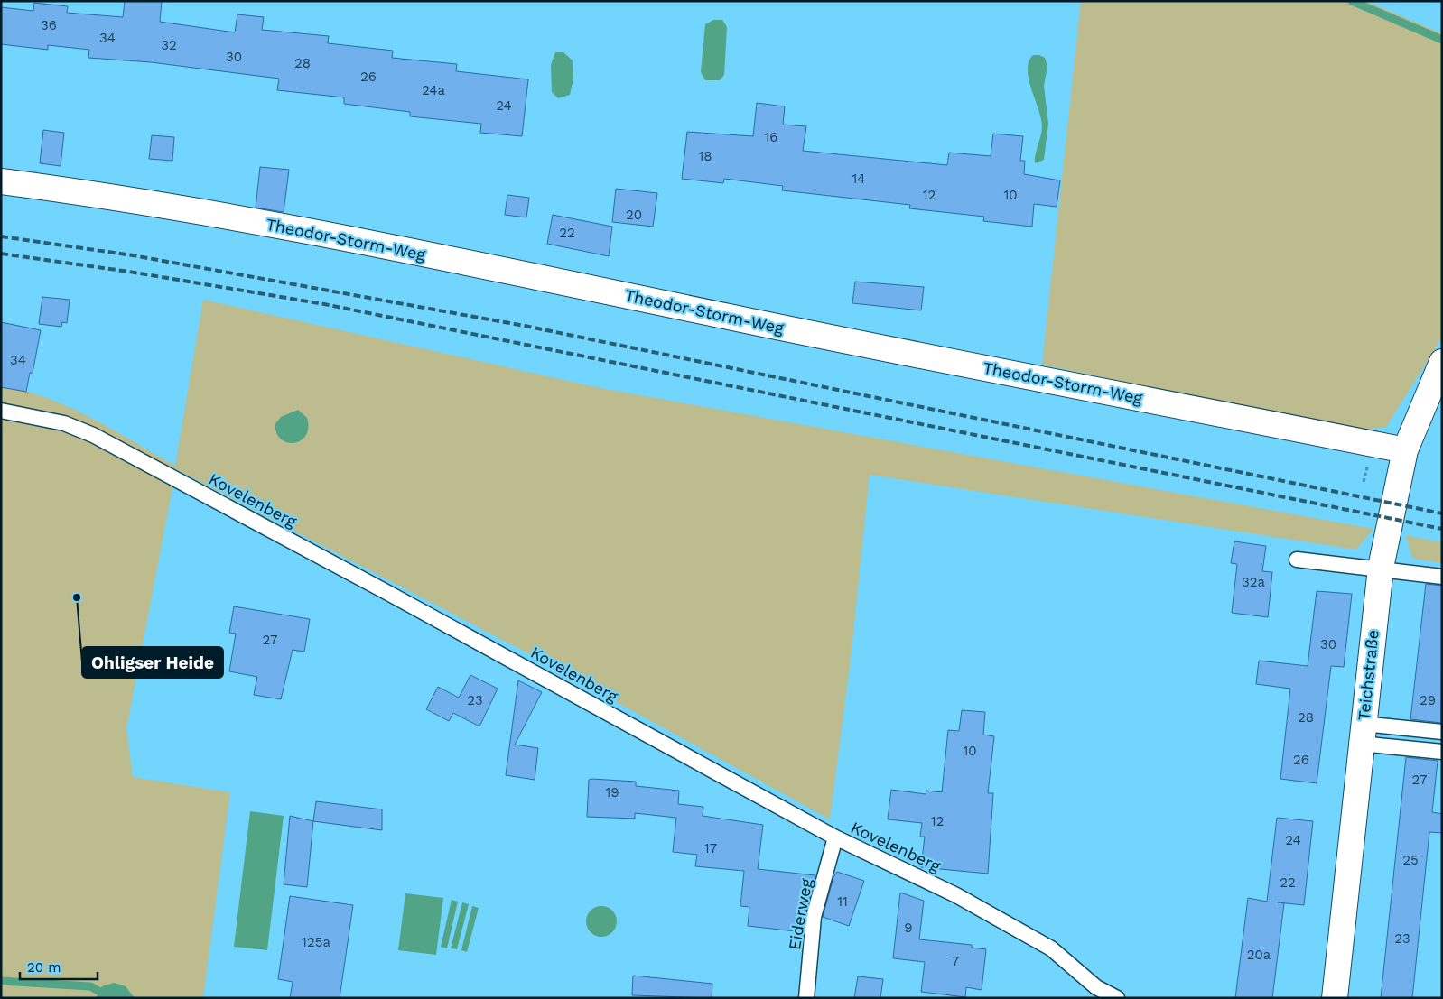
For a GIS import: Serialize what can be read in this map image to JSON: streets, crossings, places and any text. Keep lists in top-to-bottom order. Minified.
{"streets":{"street":["Theodor-Storm-Weg","Teichstraße"],"lane":["Kovelenberg","Eiderweg"]},"crossings":[["Theodor-Storm-Weg","Teichstraße"],["Kovelenberg","Eiderweg"]],"places":["Ohligser Heide"],"house_numbers":["36","34","32","30","28","26","24a","24","16","18","14","12","10","20","22","34","32a","27","30","23","29","28","10","26","27","19","12","24","17","25","22","11","9","23","125a","20a","7"],"scale_bar":"20 m"}
